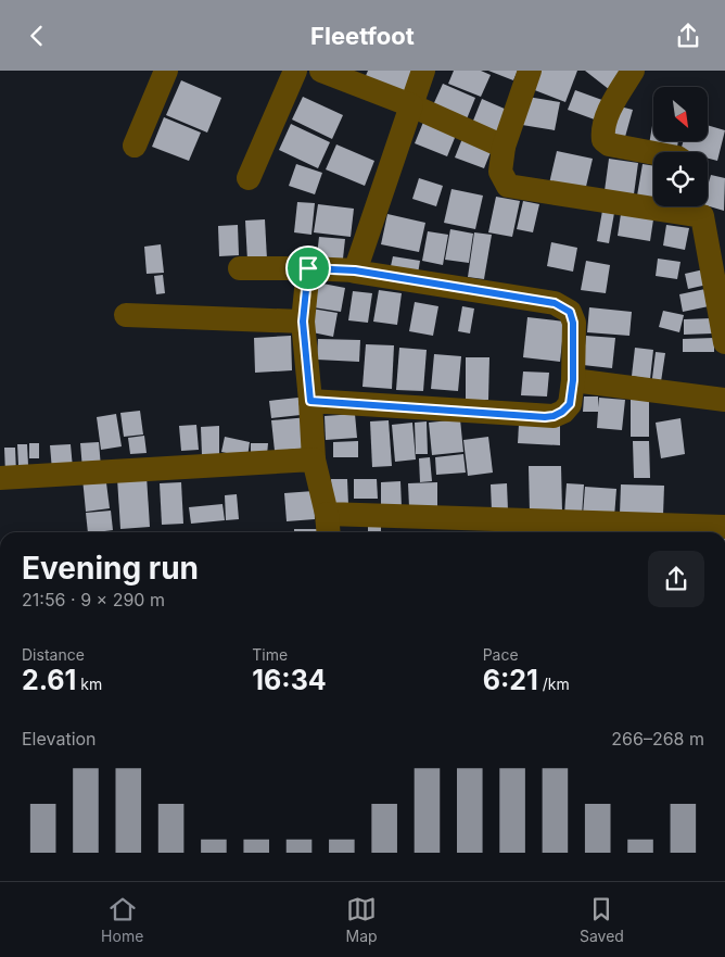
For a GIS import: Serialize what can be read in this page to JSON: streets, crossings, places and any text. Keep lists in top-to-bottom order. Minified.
{"north":"bottom right","page":{"header":"Fleetfoot","heading":["Evening run","21:56 · 9 × 290 m"],"stats":[["Distance","2.61 km"],["Time","16:34"],["Pace","6:21 /km"]],"chart":["Elevation","266–268 m"],"tabs":["Home","Map","Saved"]}}
